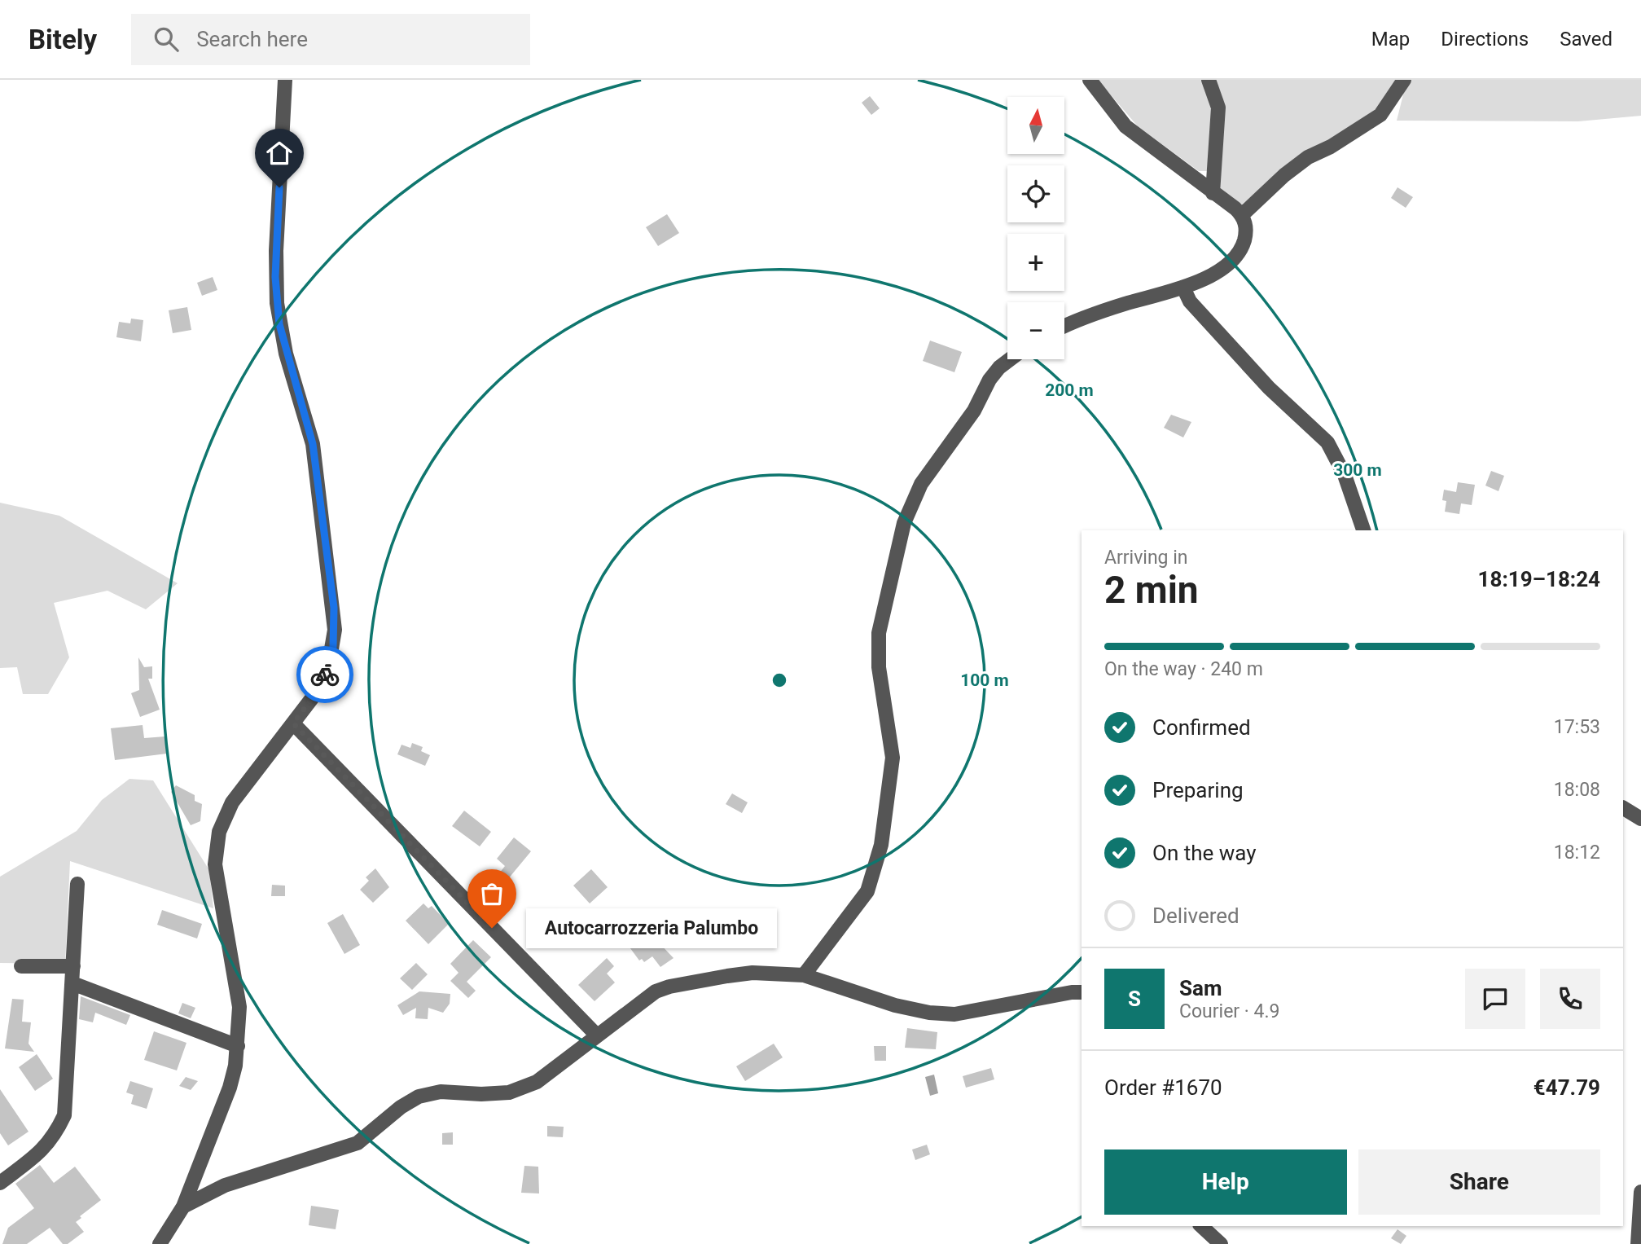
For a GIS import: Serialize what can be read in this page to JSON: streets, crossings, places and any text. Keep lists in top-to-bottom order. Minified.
{"places":["Autocarrozzeria Palumbo"],"north":"top","page":{"header":"Bitely","search":"Search here","nav":["Map","Directions","Saved"],"map_buttons":["+","−"],"heading":["2 min","Arriving in","18:19–18:24"],"panel":["Sam","Courier · 4.9","Order #1670","€47.79"],"bar":"On the way · 240 m","list":[["Confirmed","17:53"],["Preparing","18:08"],["On the way","18:12"],"Delivered"],"bubble":"Autocarrozzeria Palumbo","round":"S","buttons":["Help","Share"]},"rings":["200 m","300 m","100 m"]}
